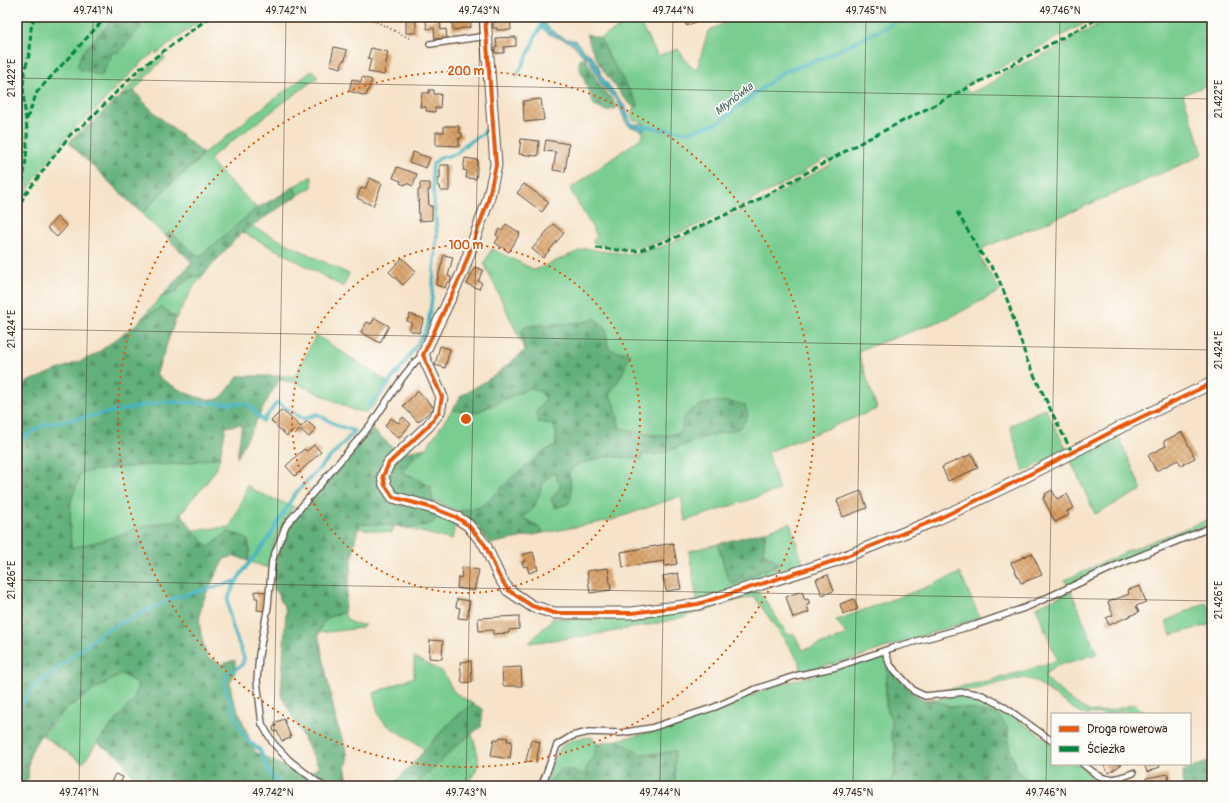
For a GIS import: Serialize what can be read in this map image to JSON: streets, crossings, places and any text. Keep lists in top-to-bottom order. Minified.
{"water":["Młynówka"],"legend":["Droga rowerowa","Ścieżka"],"coordinates":["49.741°N","49.742°N","49.743°N","49.744°N","49.745°N","49.746°N","21.422°E","21.424°E","21.426°E"],"rings":["200 m","100 m"]}
